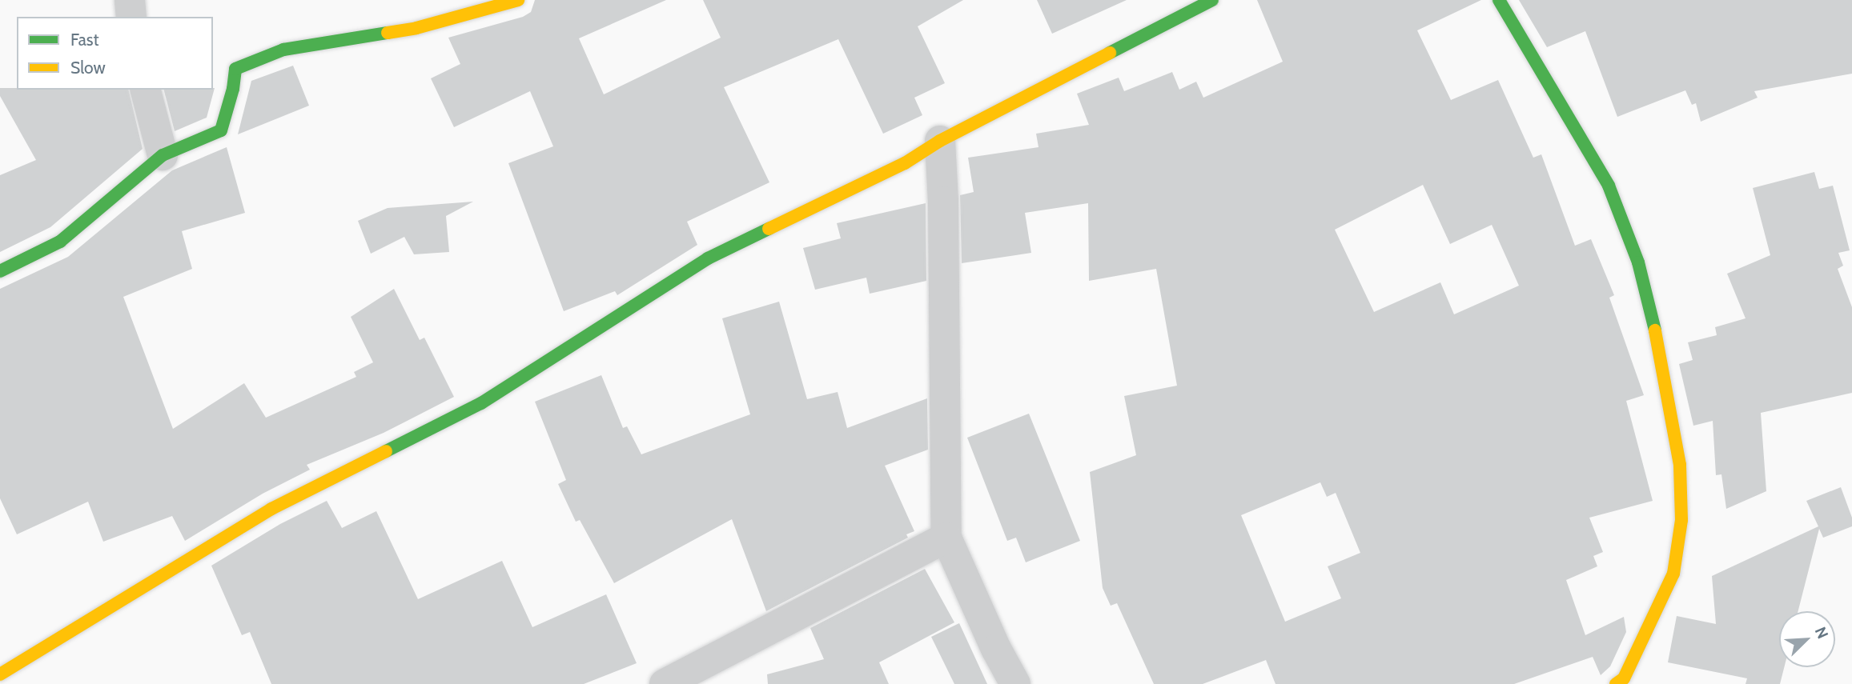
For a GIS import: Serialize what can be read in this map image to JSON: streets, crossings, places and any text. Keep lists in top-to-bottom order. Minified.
{"legend":["Fast","Slow"],"north":"top right"}
